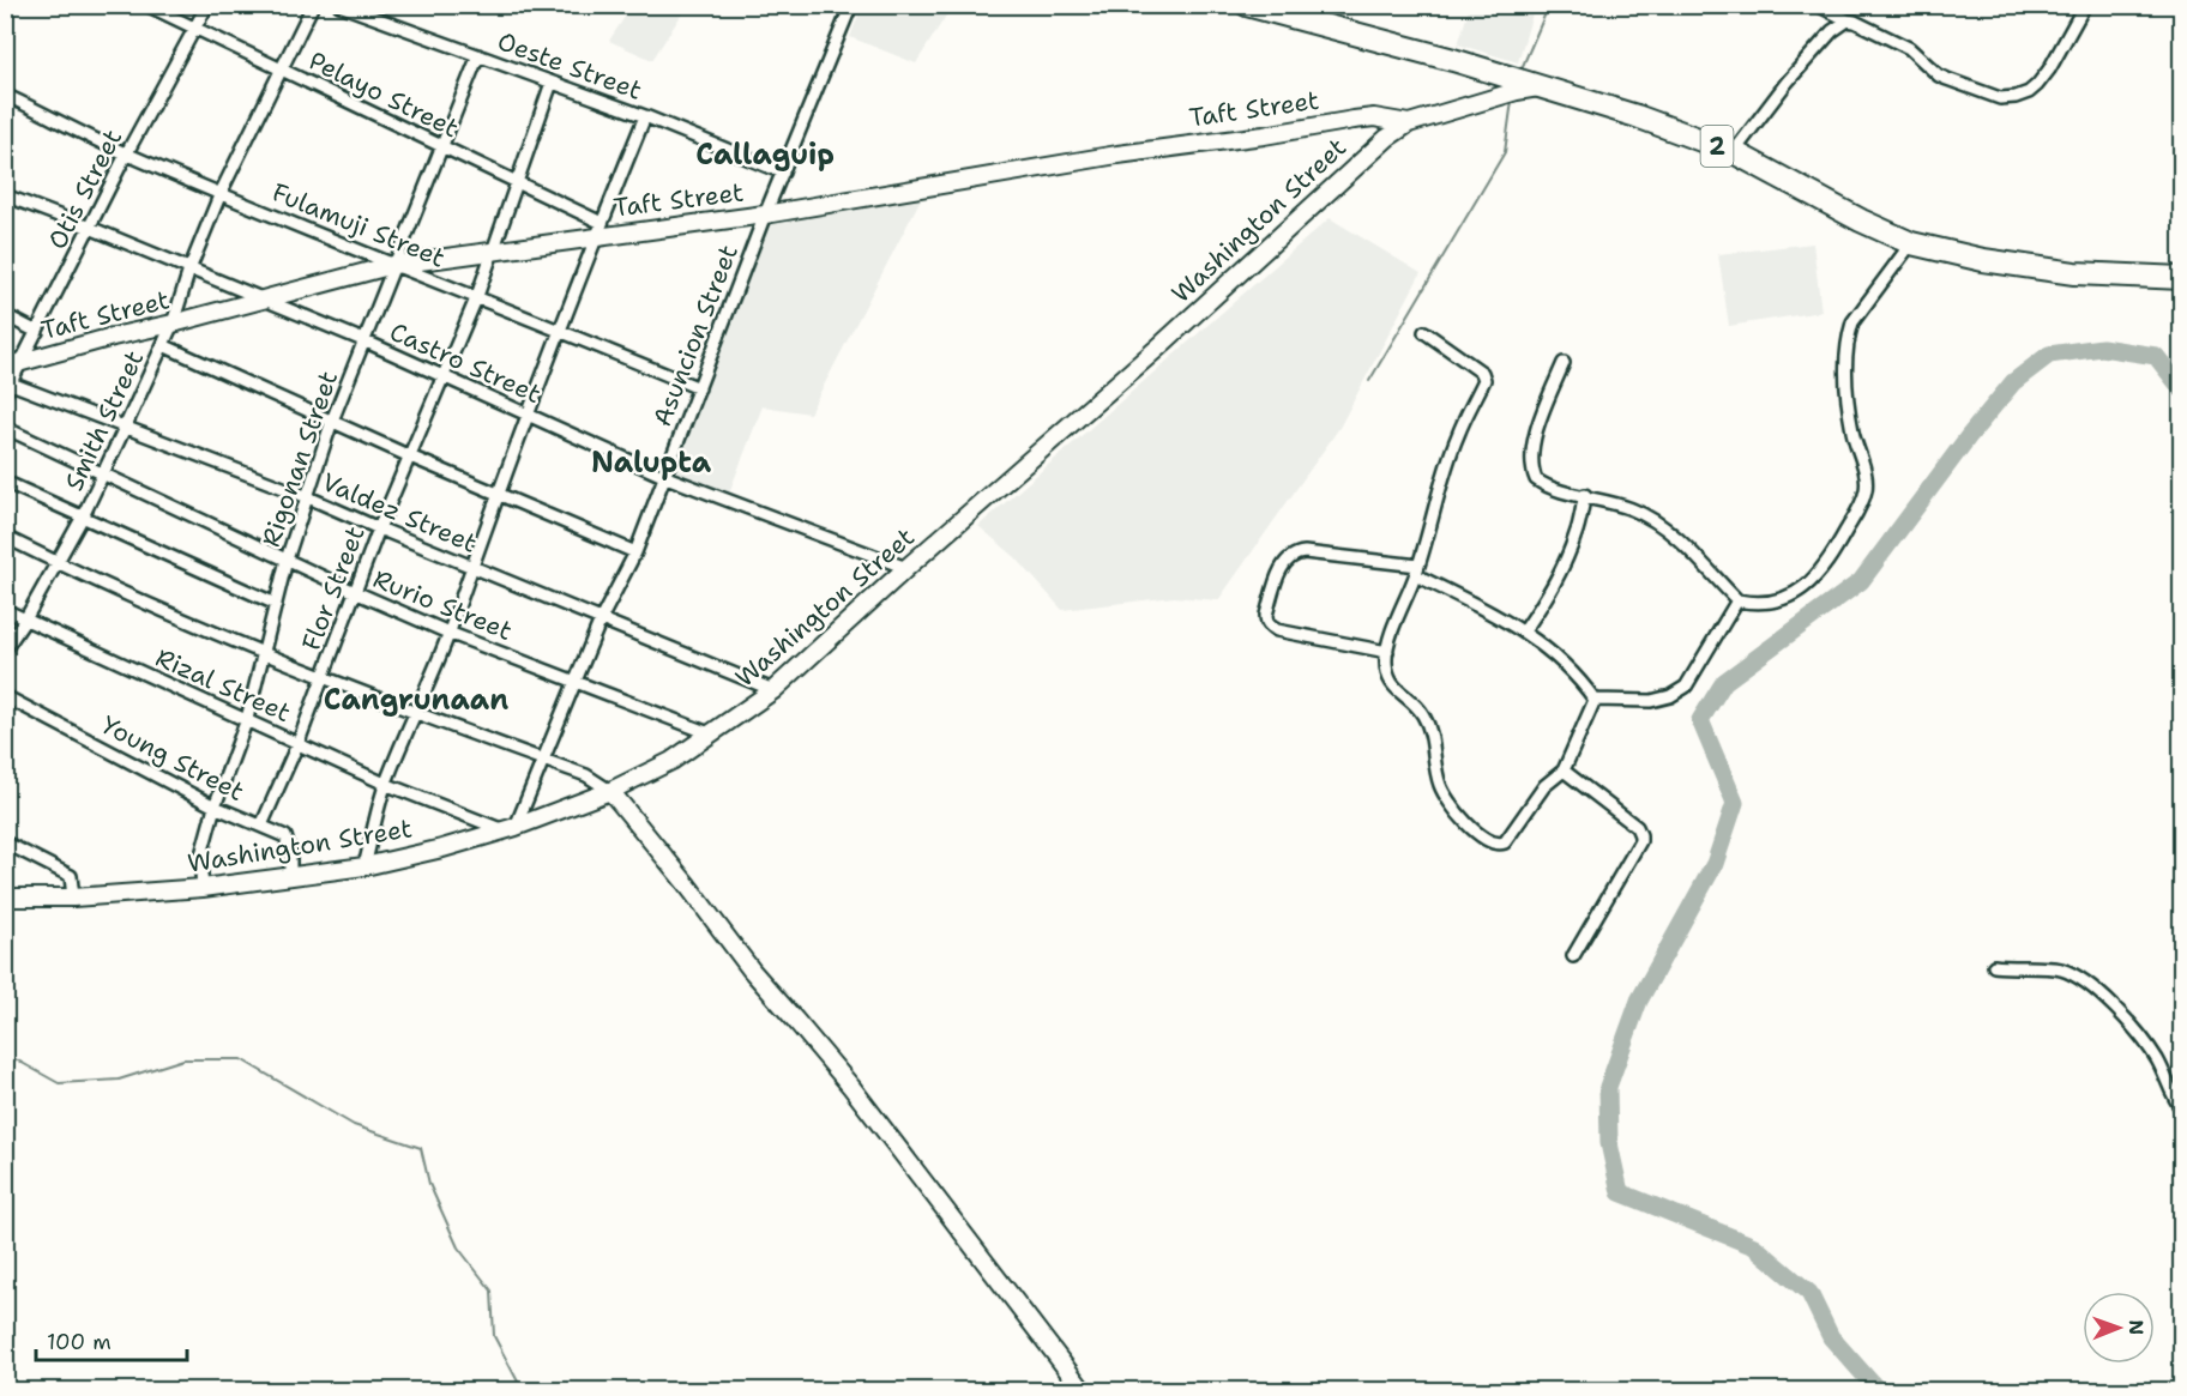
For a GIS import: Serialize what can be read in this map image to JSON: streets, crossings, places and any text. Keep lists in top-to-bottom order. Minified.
{"streets":{"highway":["2"],"street":["Oeste Street","Pelayo Street","Taft Street","Otis Street","Washington Street","Fulamuji Street","Asuncion Street","Castro Street","Smith Street","Rigonan Street","Valdez Street","Flor Street","Rurio Street","Rizal Street","Young Street"]},"crossings":[["Oeste Street","Asuncion Street"],["Oeste Street","Rigonan Street"],["Oeste Street","Flor Street"],["Pelayo Street","Taft Street"],["Pelayo Street","Otis Street"],["Pelayo Street","Smith Street"],["Pelayo Street","Rigonan Street"],["Pelayo Street","Flor Street"],["Taft Street","Otis Street"],["Taft Street","Washington Street"],["Taft Street","Fulamuji Street"],["Taft Street","Asuncion Street"],["Taft Street","Castro Street"],["Taft Street","Smith Street"],["Taft Street","Rigonan Street"],["Taft Street","Flor Street"],["2","Washington Street"],["Otis Street","Fulamuji Street"],["Otis Street","Castro Street"],["Otis Street","Valdez Street"],["Washington Street","Asuncion Street"],["Washington Street","Castro Street"],["Washington Street","Rigonan Street"],["Washington Street","Valdez Street"],["Washington Street","Rurio Street"],["Washington Street","Rizal Street"],["Washington Street","Young Street"],["Fulamuji Street","Asuncion Street"],["Fulamuji Street","Smith Street"],["Fulamuji Street","Rigonan Street"],["Fulamuji Street","Flor Street"],["Asuncion Street","Castro Street"],["Asuncion Street","Valdez Street"],["Asuncion Street","Rurio Street"],["Asuncion Street","Rizal Street"],["Castro Street","Smith Street"],["Castro Street","Rigonan Street"],["Castro Street","Flor Street"],["Smith Street","Valdez Street"],["Smith Street","Rurio Street"],["Smith Street","Rizal Street"],["Rigonan Street","Valdez Street"],["Rigonan Street","Rurio Street"],["Rigonan Street","Rizal Street"],["Rigonan Street","Young Street"],["Valdez Street","Flor Street"],["Flor Street","Rurio Street"],["Flor Street","Rizal Street"],["Flor Street","Young Street"]],"districts":["Callaguip","Nalupta","Cangrunaan"],"scale_bar":"100 m","north":"right"}
